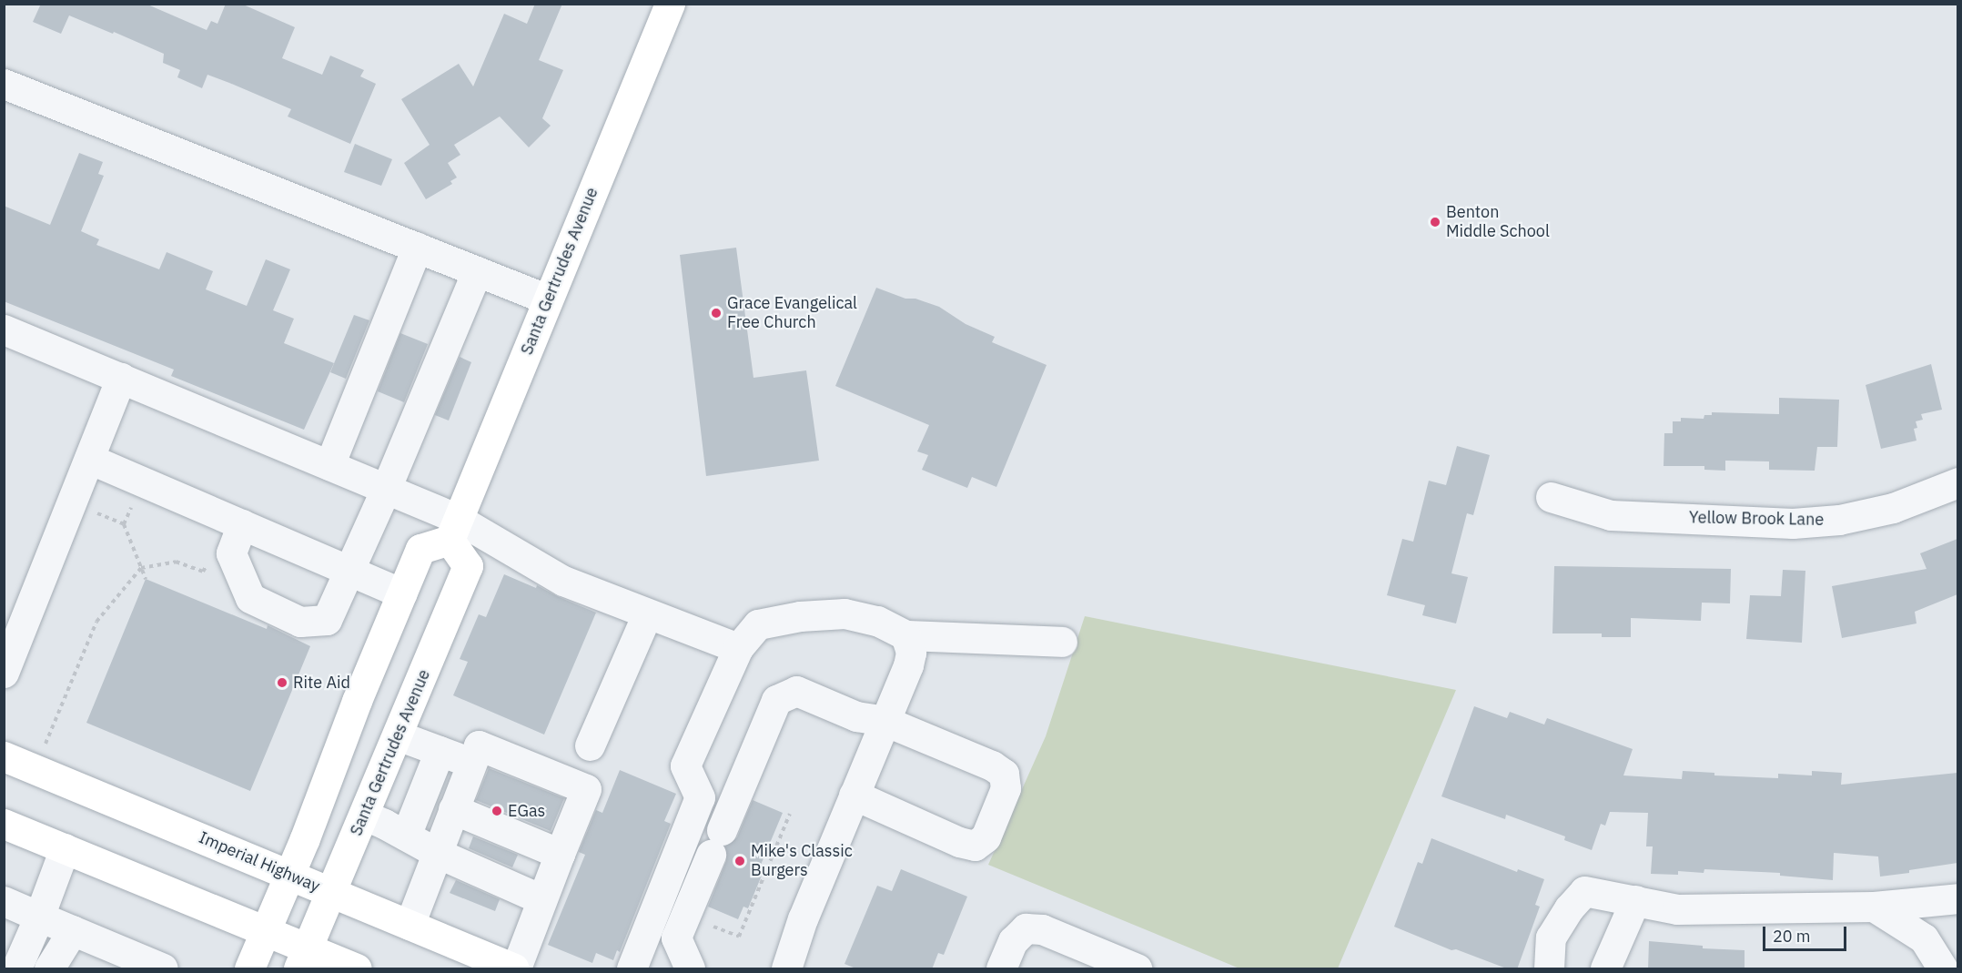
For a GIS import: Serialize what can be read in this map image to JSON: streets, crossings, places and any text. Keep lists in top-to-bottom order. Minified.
{"streets":{"main road":["Santa Gertrudes Avenue","Imperial Highway"],"street":["Yellow Brook Lane"]},"crossings":[["Santa Gertrudes Avenue","Imperial Highway"]],"places":["Benton Middle School","Grace Evangelical Free Church","Rite Aid","EGas","Mike's Classic Burgers"],"scale_bar":"20 m"}
